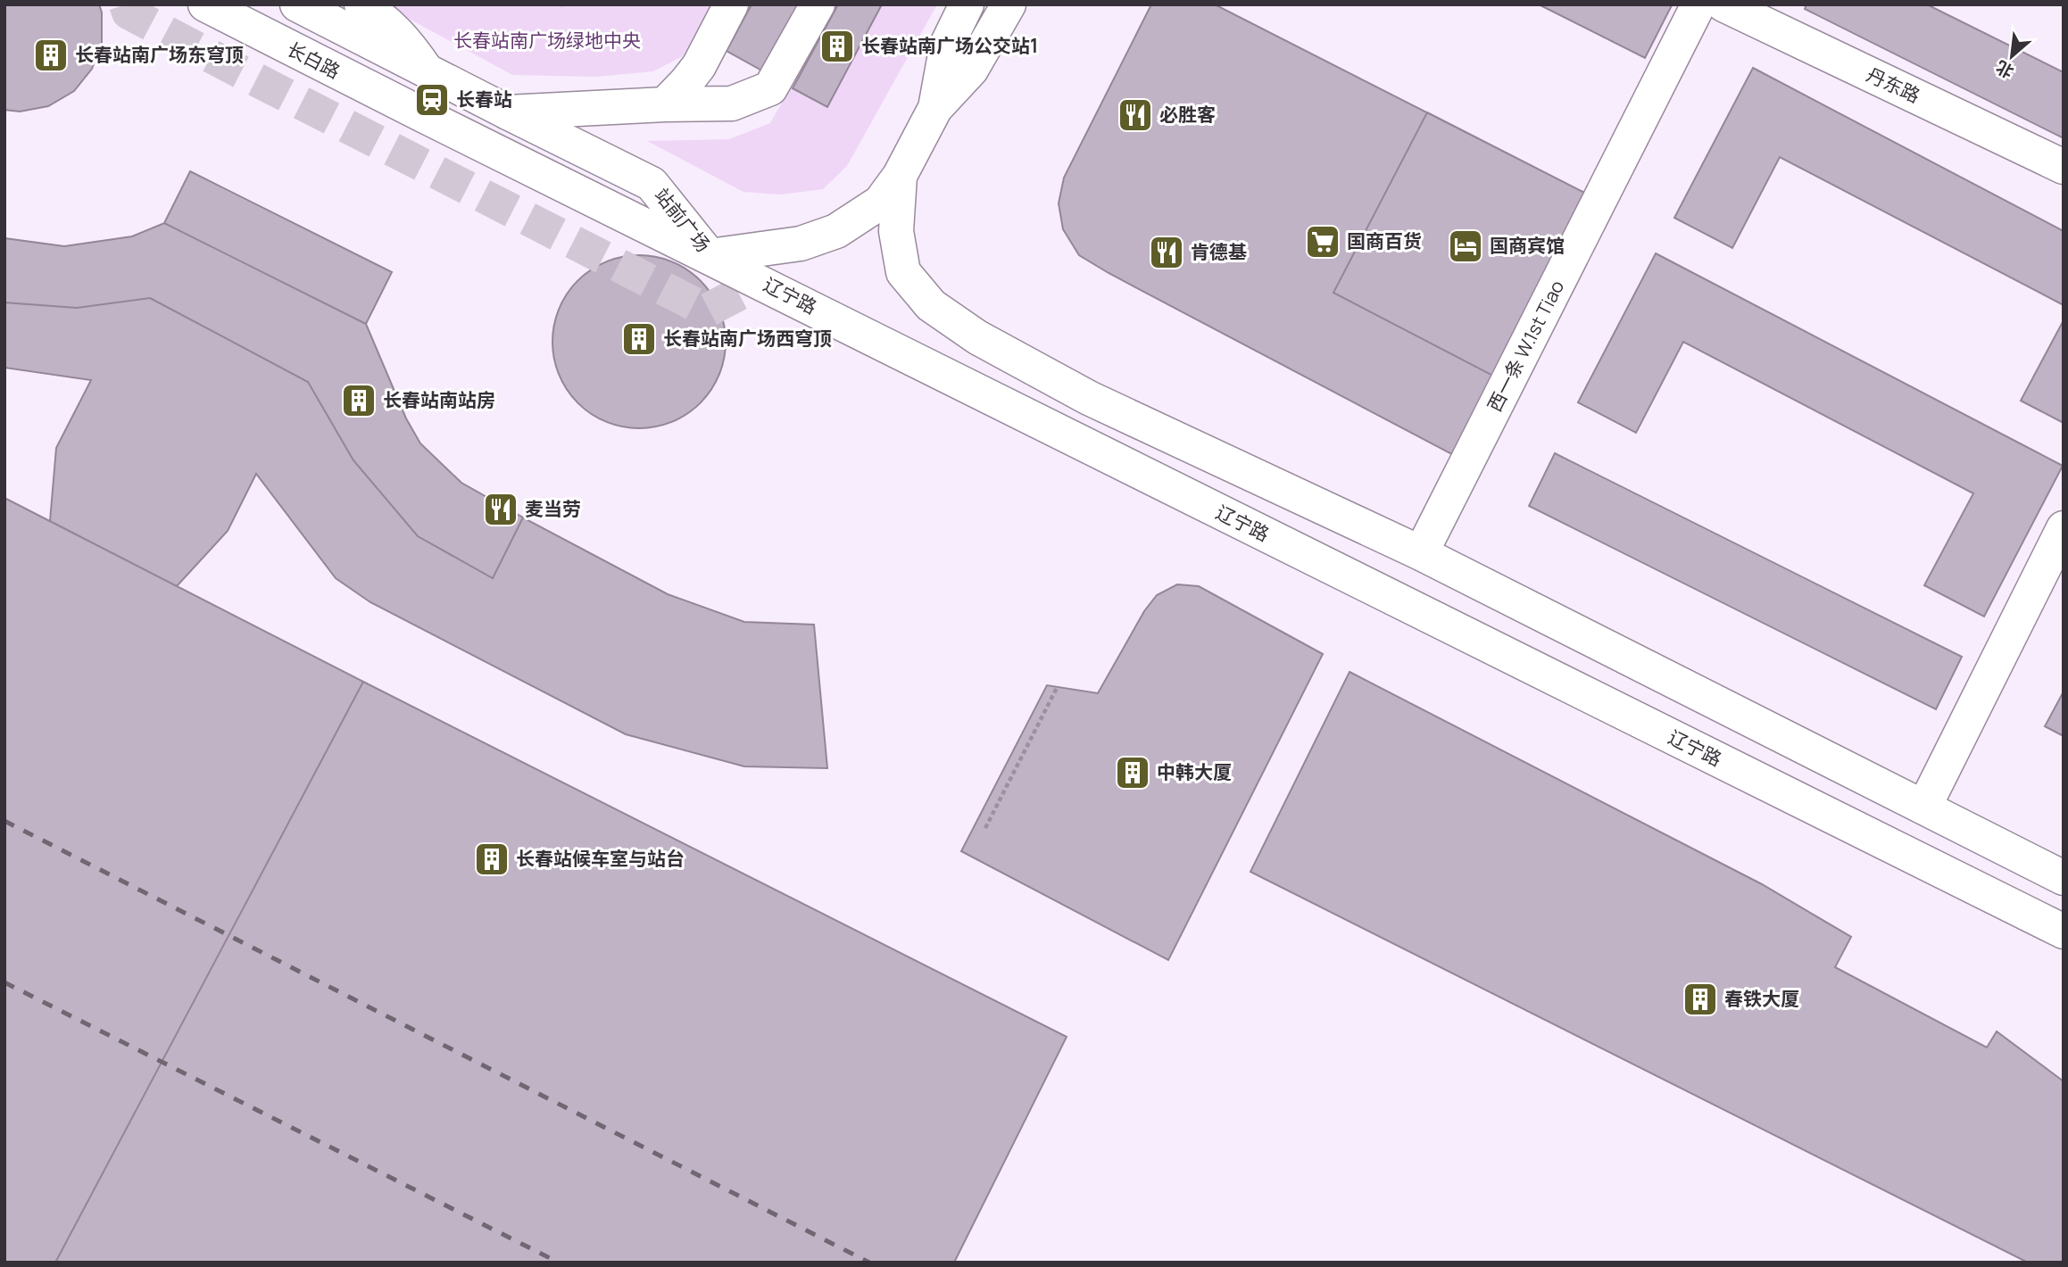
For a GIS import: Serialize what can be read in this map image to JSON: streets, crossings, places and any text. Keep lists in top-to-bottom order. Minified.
{"streets":{"main road":["长白路","丹东路","站前广场","辽宁路","西一条 W.1st Tiao"]},"crossings":[["长白路","辽宁路"],["站前广场","辽宁路"]],"parks":["长春站南广场绿地中央"],"places":{"building":["长春站南广场公交站1","长春站南广场东穹顶","长春站南广场西穹顶","长春站南站房","中韩大厦","长春站候车室与站台","春铁大厦"],"station":["长春站"],"restaurant":["必胜客","肯德基","麦当劳"],"supermarket":["国商百货"],"hotel":["国商宾馆"]},"north":"bottom left"}
